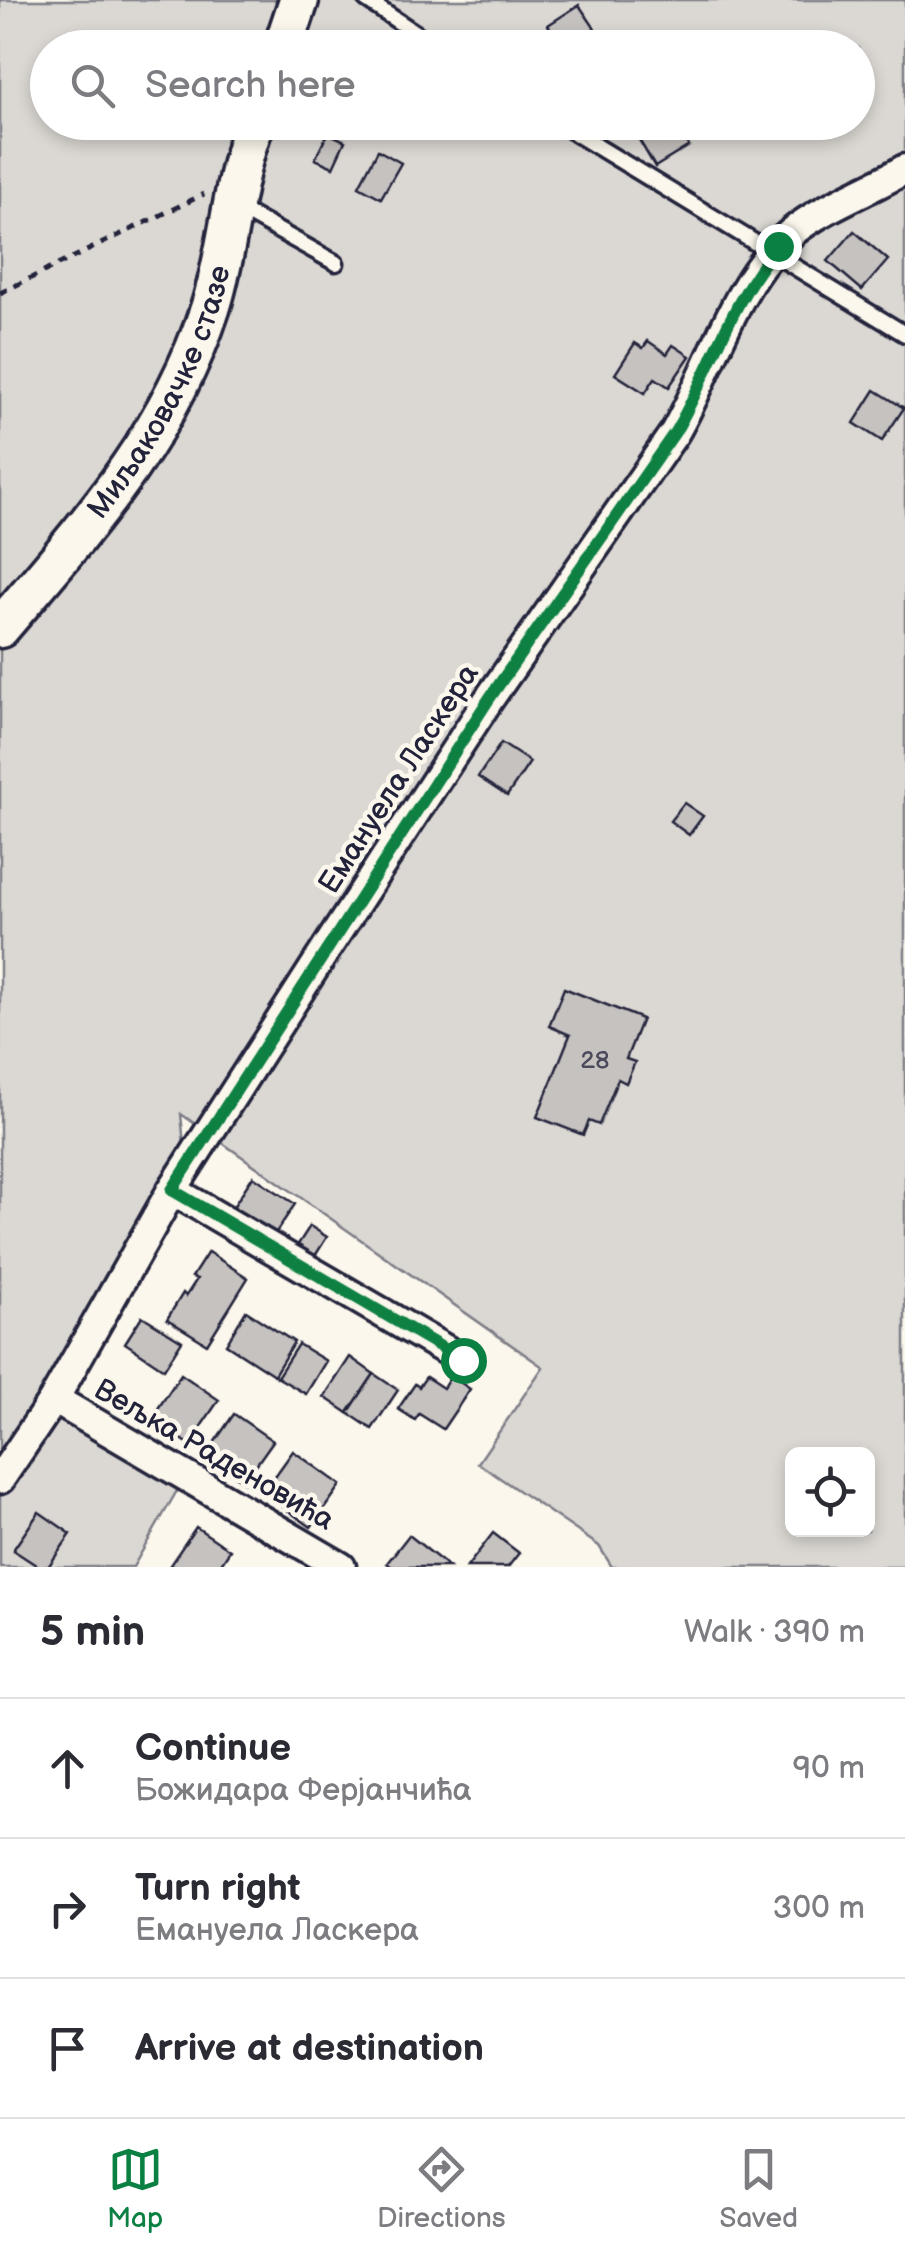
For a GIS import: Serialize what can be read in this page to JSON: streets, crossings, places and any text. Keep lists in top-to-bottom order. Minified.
{"streets":{"street":["Миљаковачке стазе","Емануела Ласкера","Вељка Раденовића"]},"crossings":[["Емануела Ласкера","Вељка Раденовића"]],"house_numbers":["28"],"page":{"search":"Search here","heading":["5 min","Walk · 390 m"],"list":[["Continue","Божидара Ферјанчића","90 m"],["Turn right","Емануела Ласкера","300 m"],"Arrive at destination"],"nav":["Map","Directions","Saved"]}}
